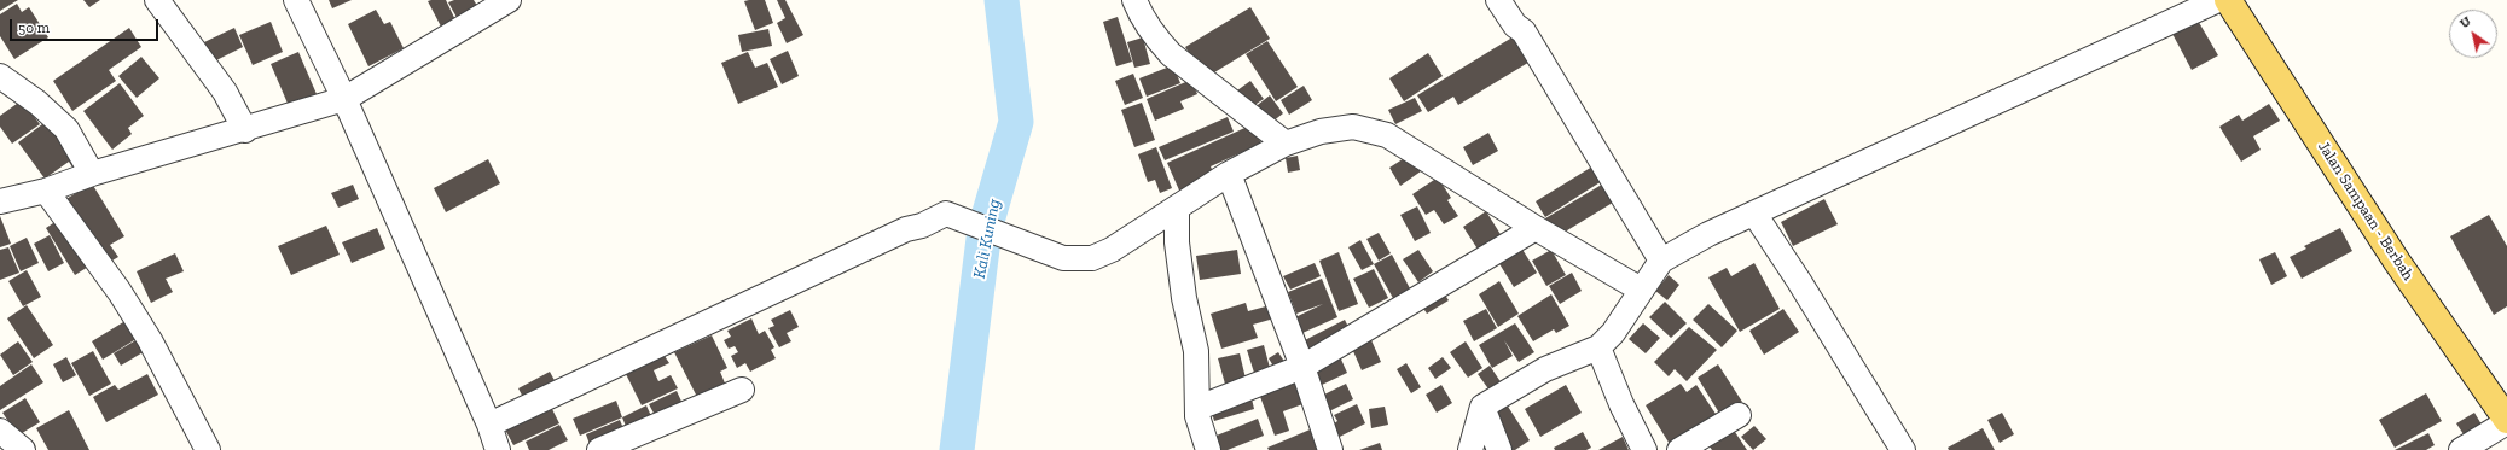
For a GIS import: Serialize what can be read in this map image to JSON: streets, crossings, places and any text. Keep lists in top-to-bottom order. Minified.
{"streets":{"main road":["Jalan Sampaan - Berbah"]},"water":["Kali Kuning"],"scale_bar":"50 m","north":"top left"}
